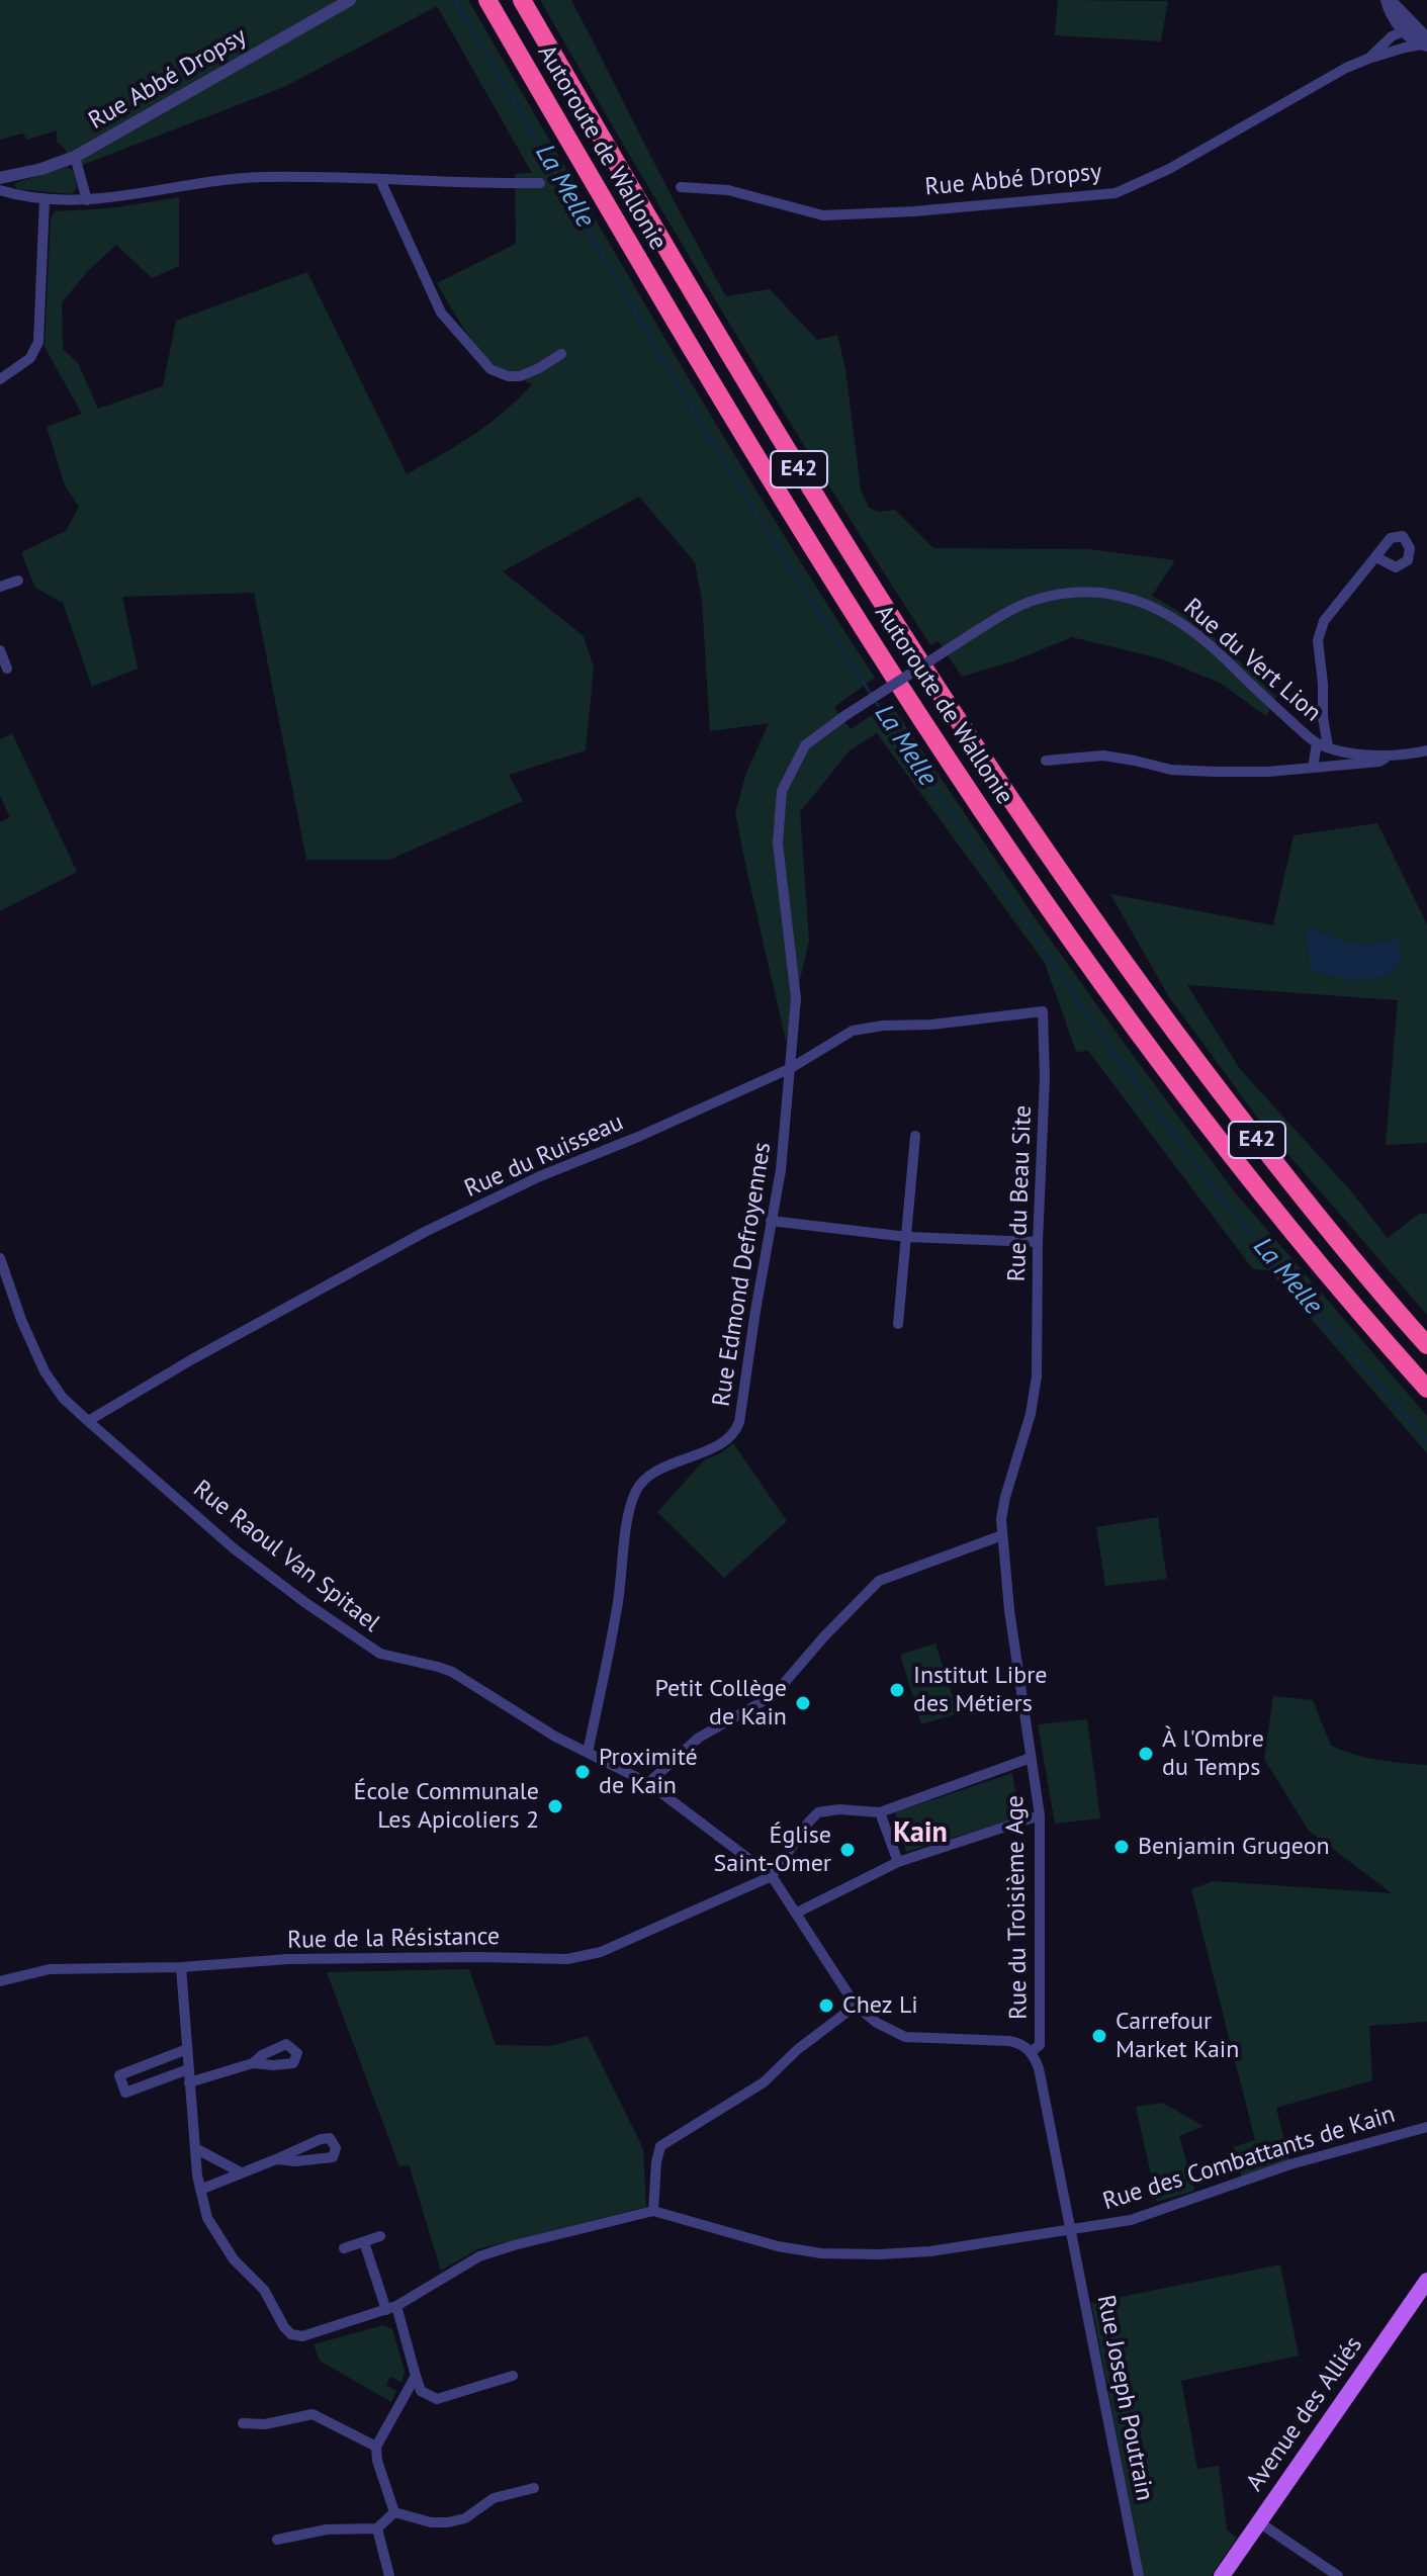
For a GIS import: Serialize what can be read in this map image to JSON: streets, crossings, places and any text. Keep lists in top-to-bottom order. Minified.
{"streets":{"highway":["Autoroute de Wallonie","E42"],"main road":["Avenue des Alliés"],"street":["Rue Abbé Dropsy","Rue du Vert Lion","Rue du Ruisseau","Rue du Beau Site","Rue Edmond Defroyennes","Rue Raoul Van Spitael","Rue du Troisième Age","Rue de la Résistance","Rue des Combattants de Kain","Rue Joseph Poutrain"]},"crossings":[["Rue du Vert Lion","Rue Edmond Defroyennes"],["Rue du Ruisseau","Rue du Beau Site"],["Rue du Ruisseau","Rue Edmond Defroyennes"],["Rue du Ruisseau","Rue Raoul Van Spitael"],["Rue du Beau Site","Rue du Troisième Age"],["Rue Edmond Defroyennes","Rue Raoul Van Spitael"],["Rue Raoul Van Spitael","Rue de la Résistance"],["Rue du Troisième Age","Rue Joseph Poutrain"],["Rue des Combattants de Kain","Rue Joseph Poutrain"]],"districts":["Kain"],"water":["La Melle"],"places":["Institut Libre des Métiers","Petit Collège de Kain","À l'Ombre du Temps","Proximité de Kain","École Communale Les Apicoliers 2","Benjamin Grugeon","Église Saint-Omer","Chez Li","Carrefour Market Kain"]}
